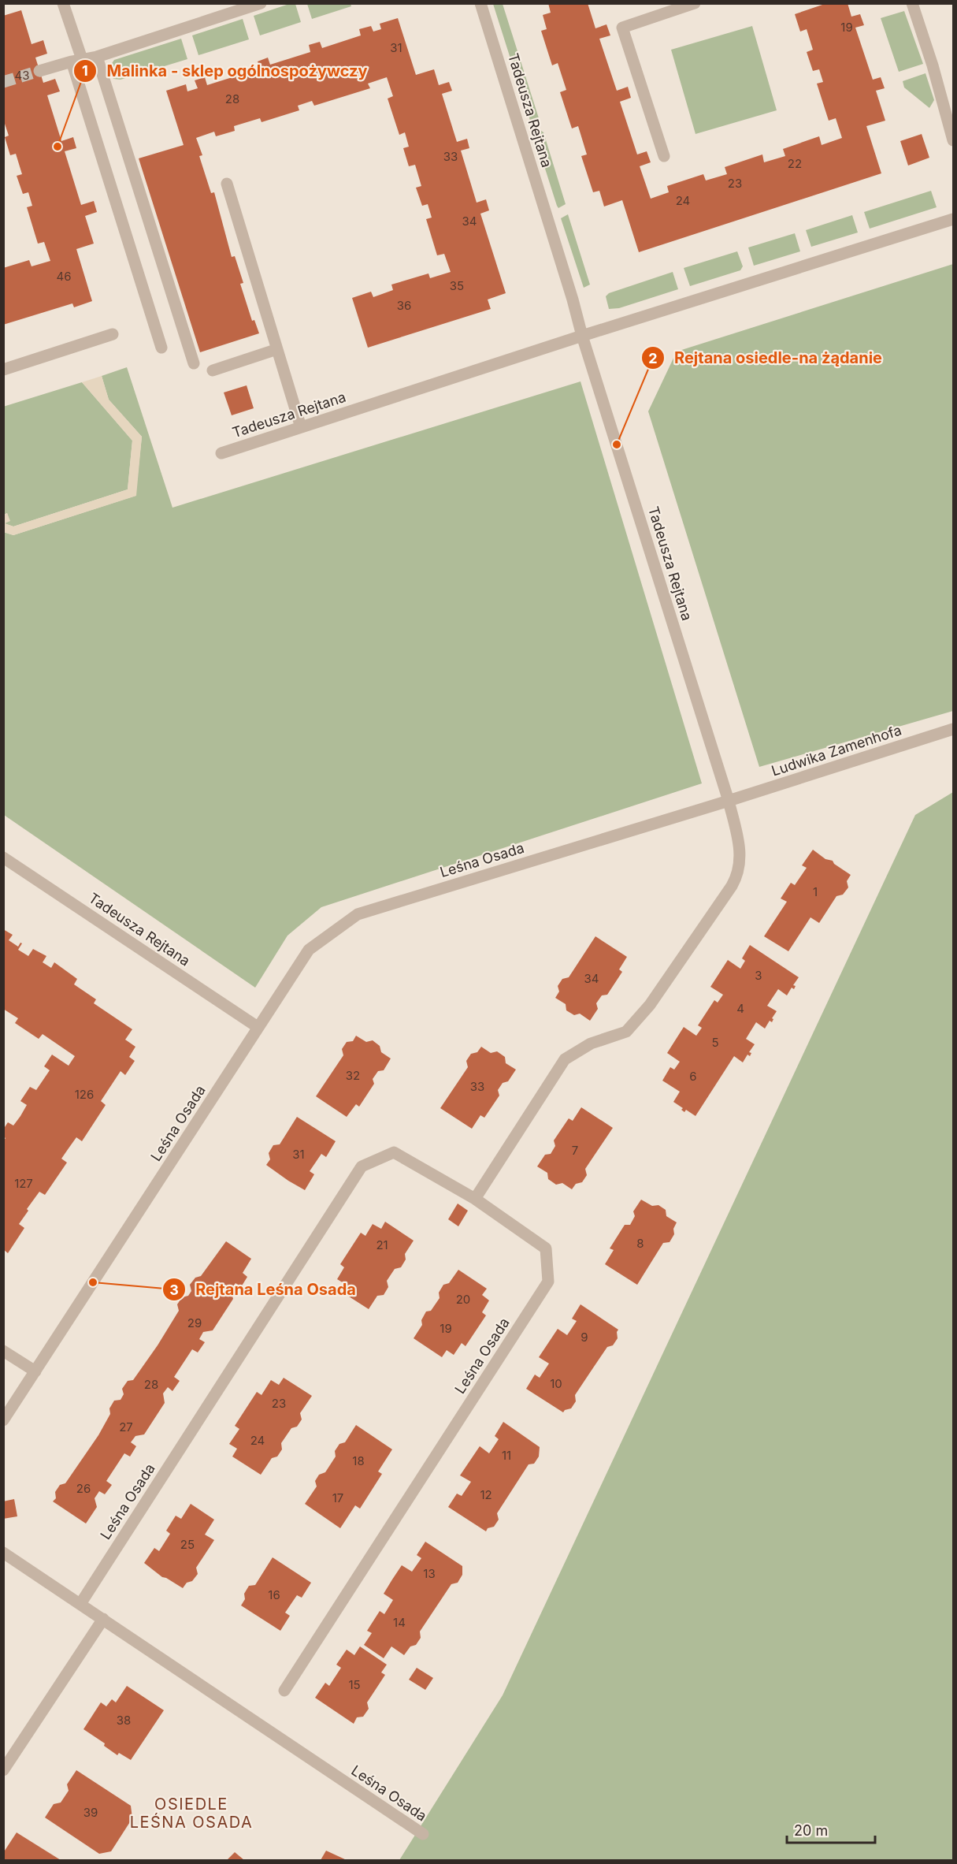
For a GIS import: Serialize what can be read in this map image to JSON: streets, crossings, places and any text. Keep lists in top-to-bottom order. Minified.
{"streets":{"street":["Tadeusza Rejtana","Ludwika Zamenhofa","Leśna Osada"]},"crossings":[["Tadeusza Rejtana","Ludwika Zamenhofa"],["Tadeusza Rejtana","Leśna Osada"],["Ludwika Zamenhofa","Leśna Osada"]],"districts":["OSIEDLE LEŚNA OSADA"],"places":["Malinka - sklep ogólnospożywczy","Rejtana osiedle-na żądanie","Rejtana Leśna Osada"],"house_numbers":["19","31","43","28","33","22","23","24","34","46","35","36","1","3","34","4","5","32","6","33","126","7","31","127","8","21","20","29","19","9","10","28","23","27","24","11","18","26","12","17","25","13","16","14","15","38","39"],"scale_bar":"20 m"}
